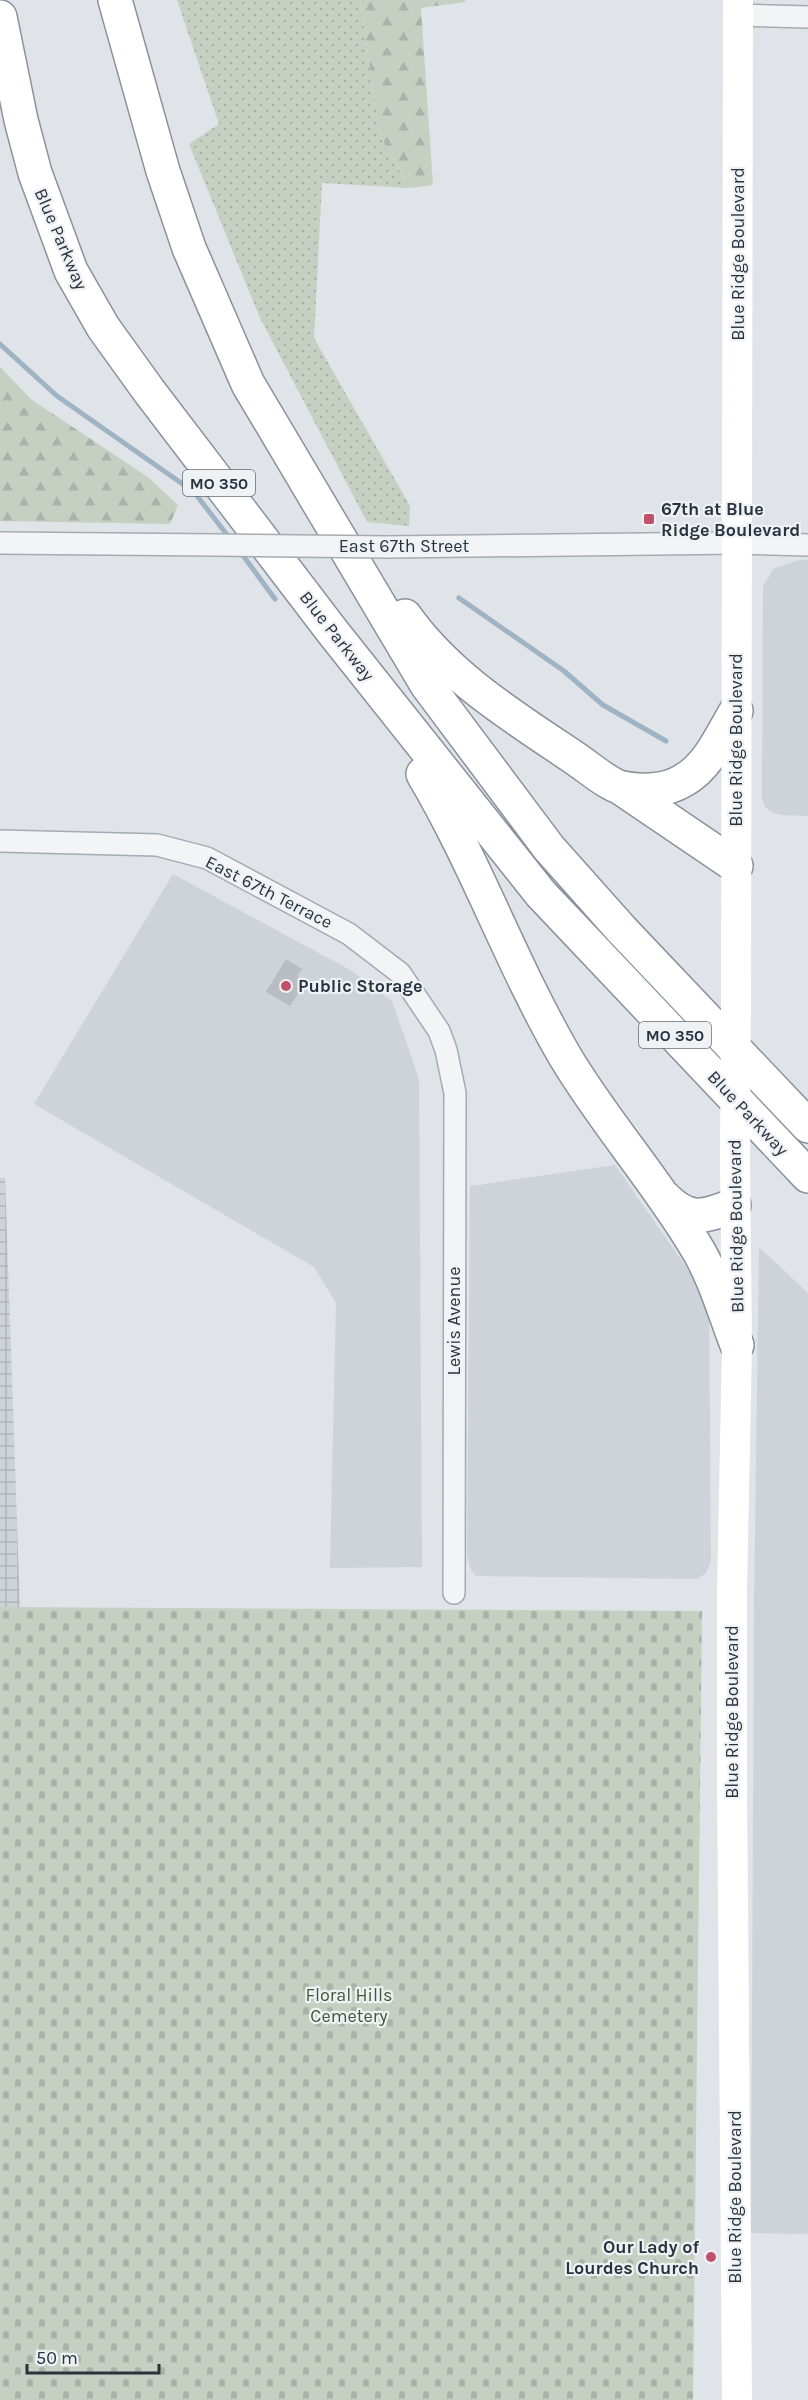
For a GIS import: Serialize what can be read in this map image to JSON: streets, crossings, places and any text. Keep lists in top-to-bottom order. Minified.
{"streets":{"highway":["Blue Parkway","MO 350"],"main road":["Blue Ridge Boulevard"],"street":["East 67th Street","East 67th Terrace","Lewis Avenue"]},"crossings":[["Blue Ridge Boulevard","East 67th Street"],["East 67th Terrace","Lewis Avenue"]],"parks":["Floral Hills Cemetery"],"places":{"transit":["67th at Blue Ridge Boulevard"],"other":["Public Storage","Our Lady of Lourdes Church"]},"scale_bar":"50 m"}
